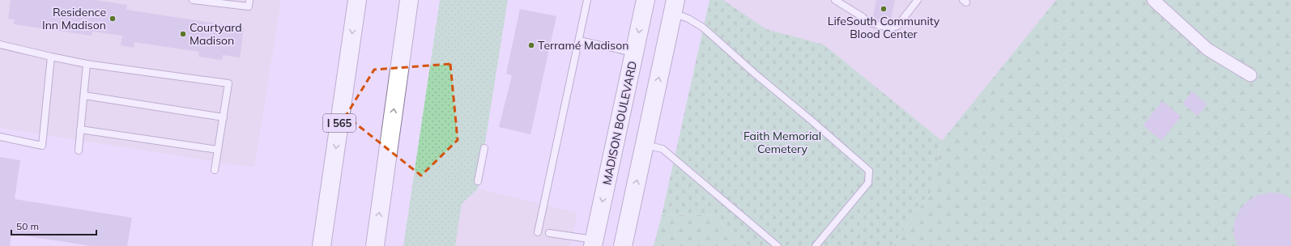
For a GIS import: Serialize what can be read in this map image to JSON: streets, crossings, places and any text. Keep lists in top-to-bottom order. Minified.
{"streets":{"main road":["I 565","MADISON BOULEVARD"]},"parks":["Faith Memorial Cemetery"],"places":["LifeSouth Community Blood Center","Residence Inn Madison","Courtyard Madison","Terramé Madison"],"scale_bar":"50 m"}
